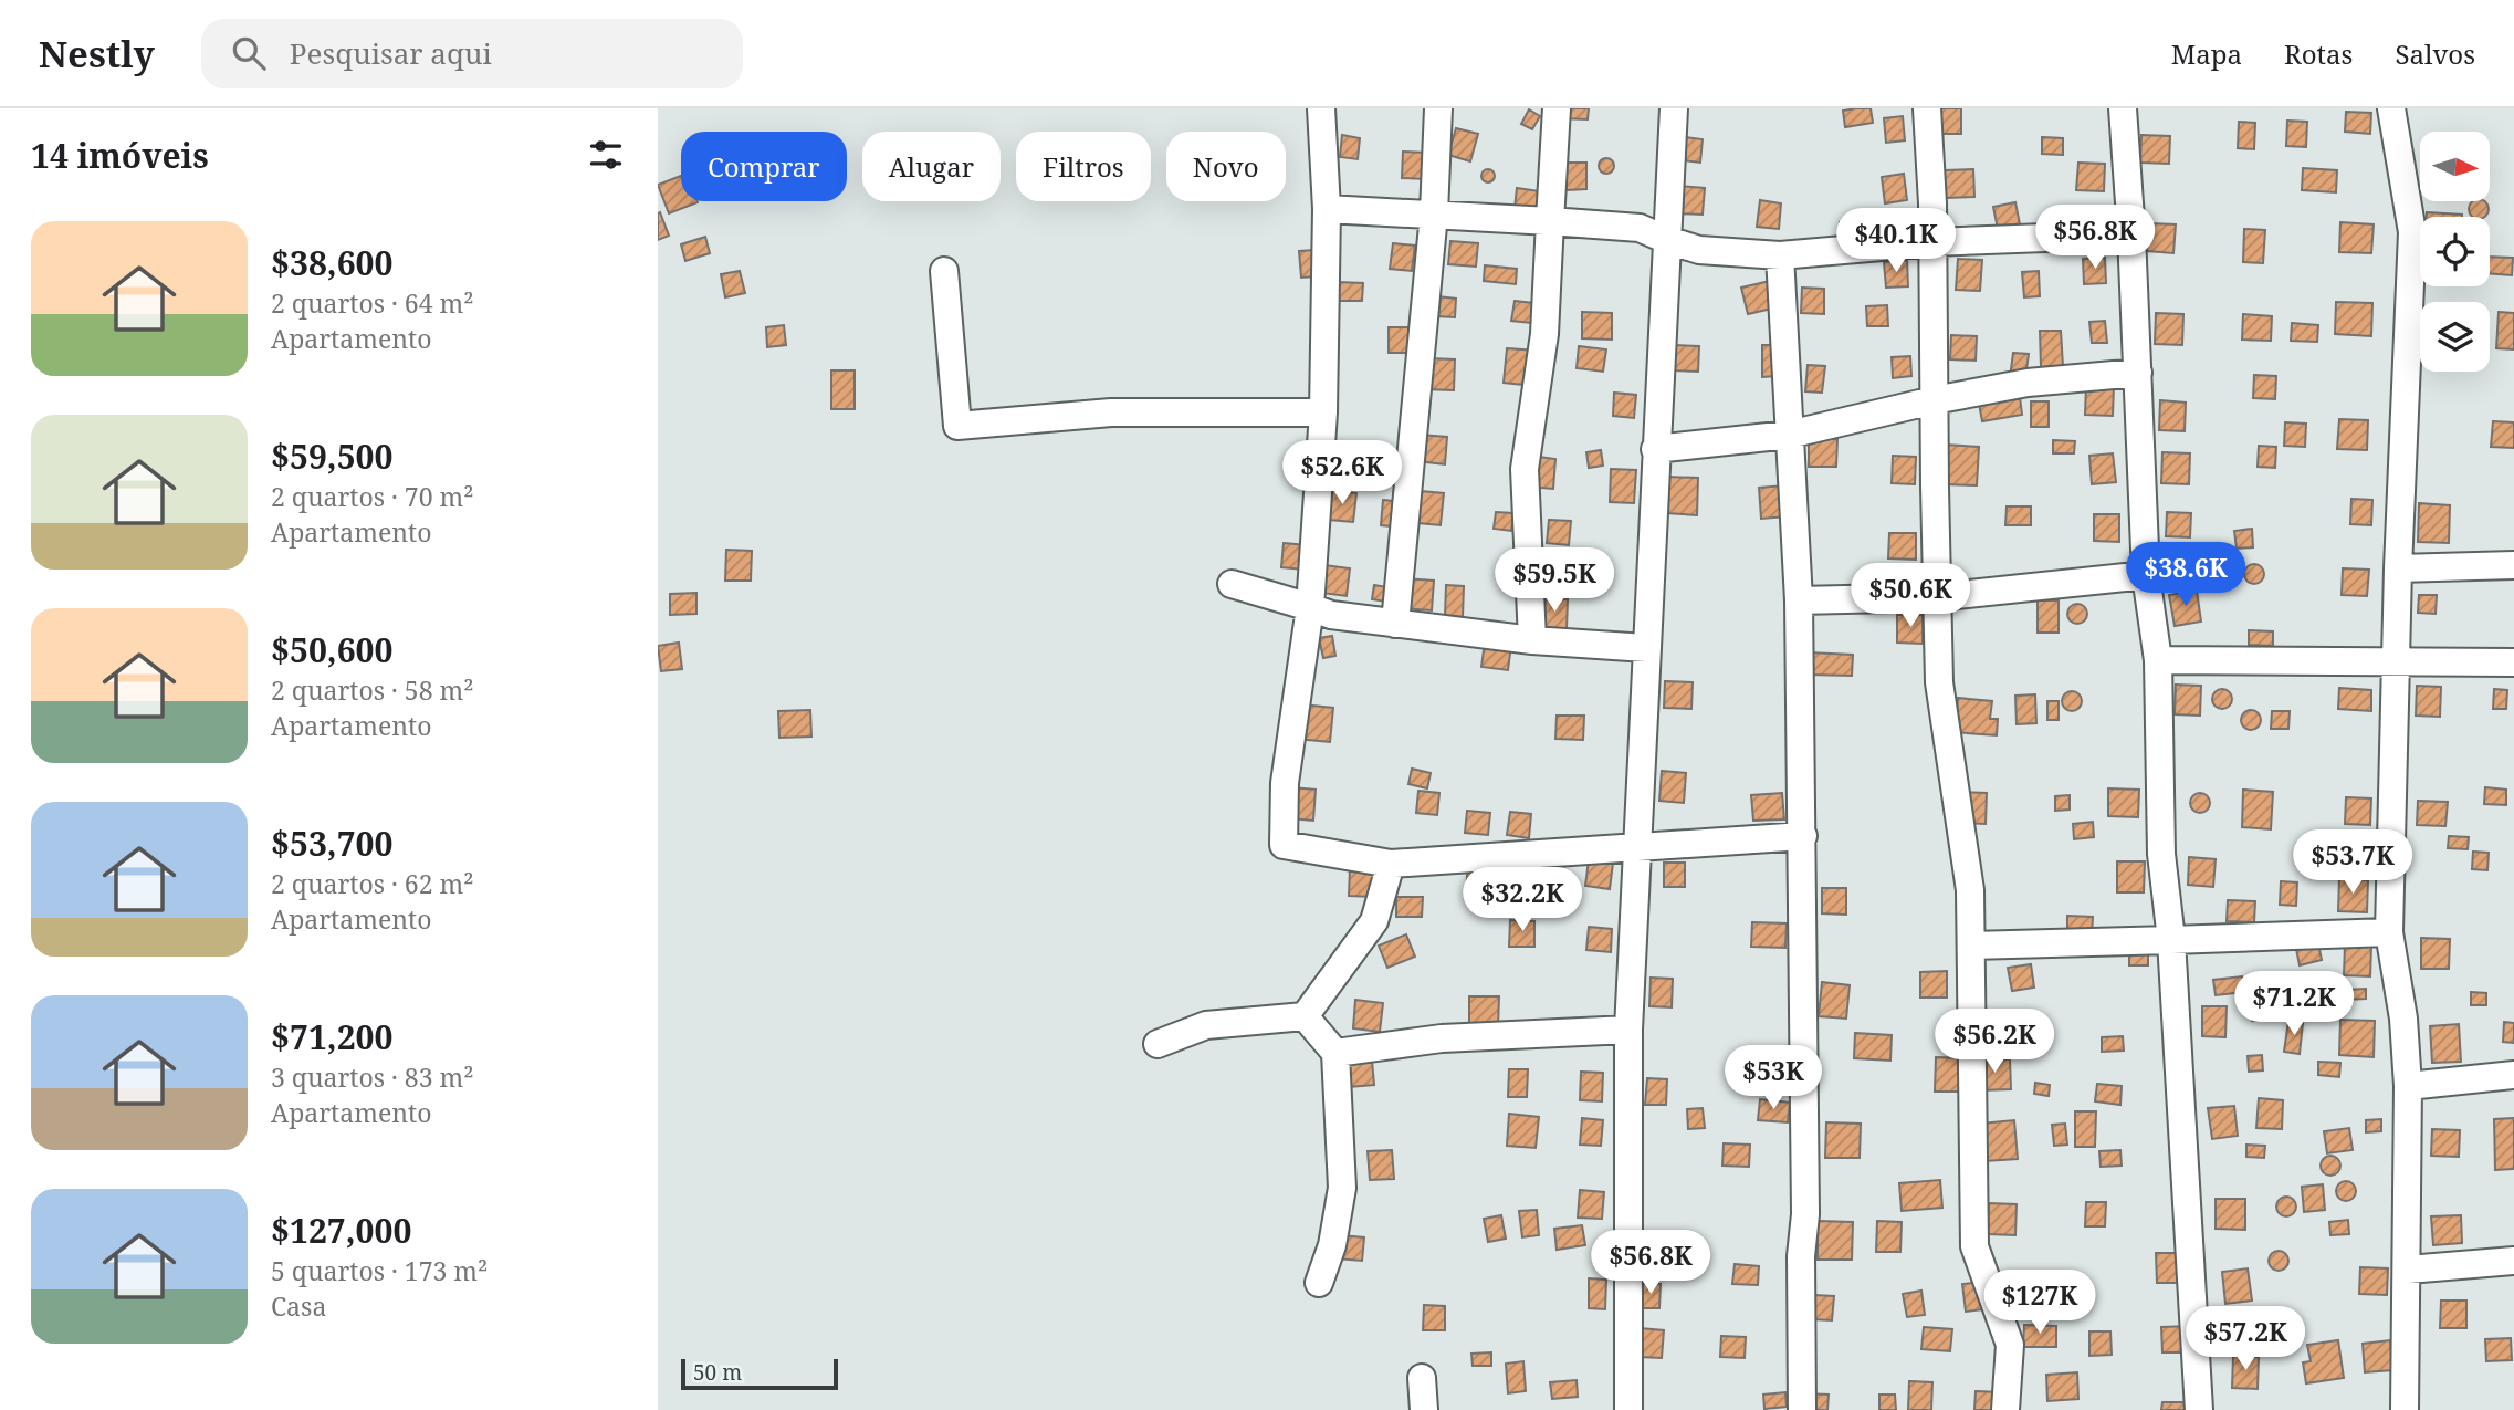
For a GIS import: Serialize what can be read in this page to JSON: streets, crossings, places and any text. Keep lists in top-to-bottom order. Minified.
{"scale_bar":"50 m","north":"right","page":{"header":"Nestly","search":"Pesquisar aqui","nav":["Mapa","Rotas","Salvos"],"heading":"14 imóveis","chip":["Comprar","Alugar","Filtros","Novo"],"list":[{"name":"$38,600","note":"2 quartos · 64 m² · Apartamento"},{"name":"$59,500","note":"2 quartos · 70 m² · Apartamento"},{"name":"$50,600","note":"2 quartos · 58 m² · Apartamento"},{"name":"$53,700","note":"2 quartos · 62 m² · Apartamento"},{"name":"$71,200","note":"3 quartos · 83 m² · Apartamento"},{"name":"$127,000","note":"5 quartos · 173 m² · Casa"}],"price":["$56.8K","$40.1K","$52.6K","$38.6K","$59.5K","$50.6K","$53.7K","$32.2K","$71.2K","$56.2K","$53K","$56.8K","$127K","$57.2K"],"scale":"50 m"}}
